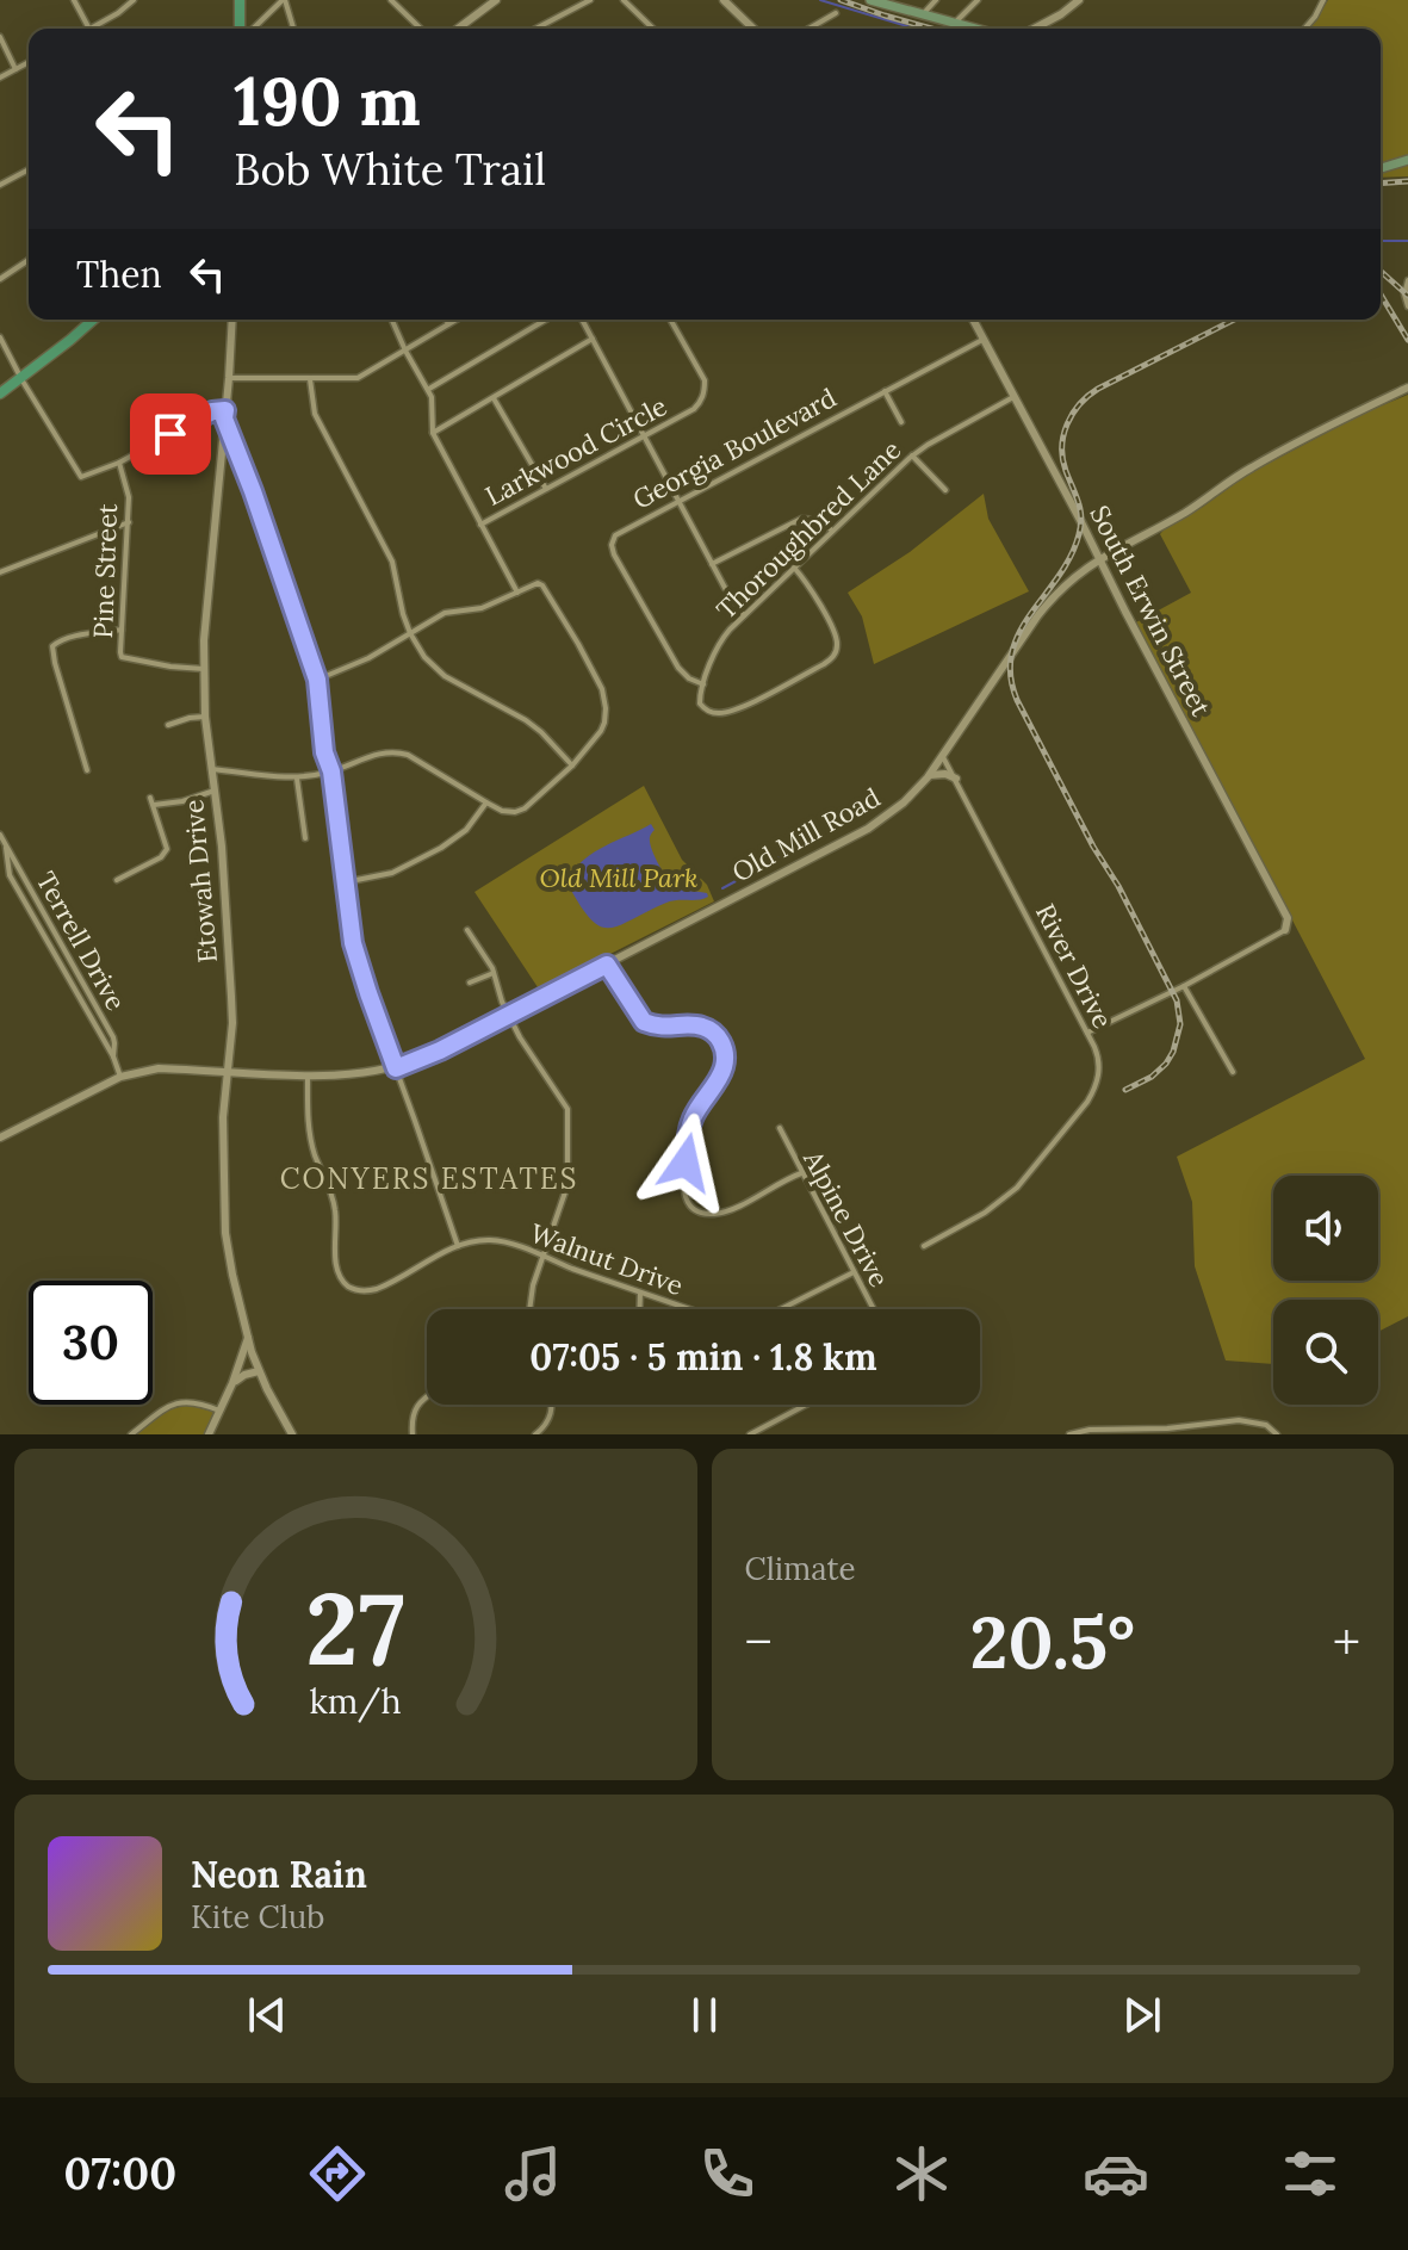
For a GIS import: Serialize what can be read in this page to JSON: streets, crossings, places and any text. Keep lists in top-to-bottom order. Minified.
{"streets":{"street":["Georgia Boulevard","Larkwood Circle","Thoroughbred Lane","Pine Street","South Erwin Street","Old Mill Road","Etowah Drive","Terrell Drive","River Drive","Alpine Drive","Walnut Drive"]},"crossings":[["Georgia Boulevard","Thoroughbred Lane"],["Georgia Boulevard","South Erwin Street"],["Thoroughbred Lane","South Erwin Street"],["Pine Street","Etowah Drive"],["South Erwin Street","Old Mill Road"],["Old Mill Road","Etowah Drive"],["Old Mill Road","Terrell Drive"],["Old Mill Road","River Drive"],["Old Mill Road","Walnut Drive"]],"districts":["CONYERS ESTATES"],"parks":["Old Mill Park"],"page":{"turn":["190 m","Bob White Trail"],"then":"Then","limit":"30","trip":"07:05 · 5 min · 1.8 km","tile":"Climate","heat":["−","20.5°","+"],"song":["Neon Rain","Kite Club"],"tabs":"07:00","gauge":["27","km/h"]}}
